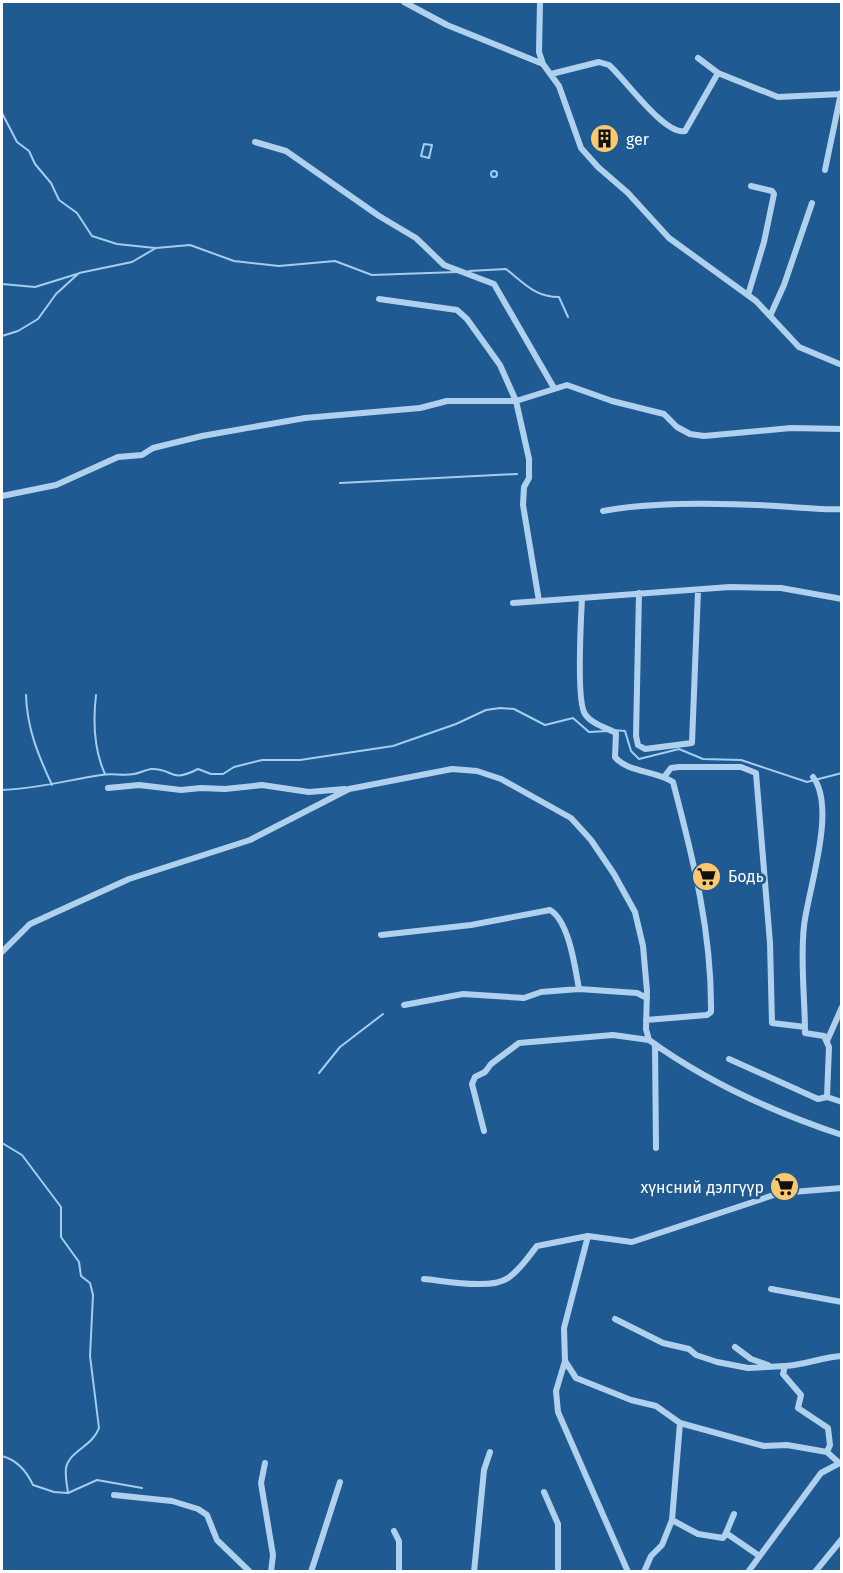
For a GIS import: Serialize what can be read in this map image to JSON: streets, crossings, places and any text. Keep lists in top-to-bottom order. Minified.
{"places":{"building":["ger"],"supermarket":["Бодь","хүнсний дэлгүүр"]}}
